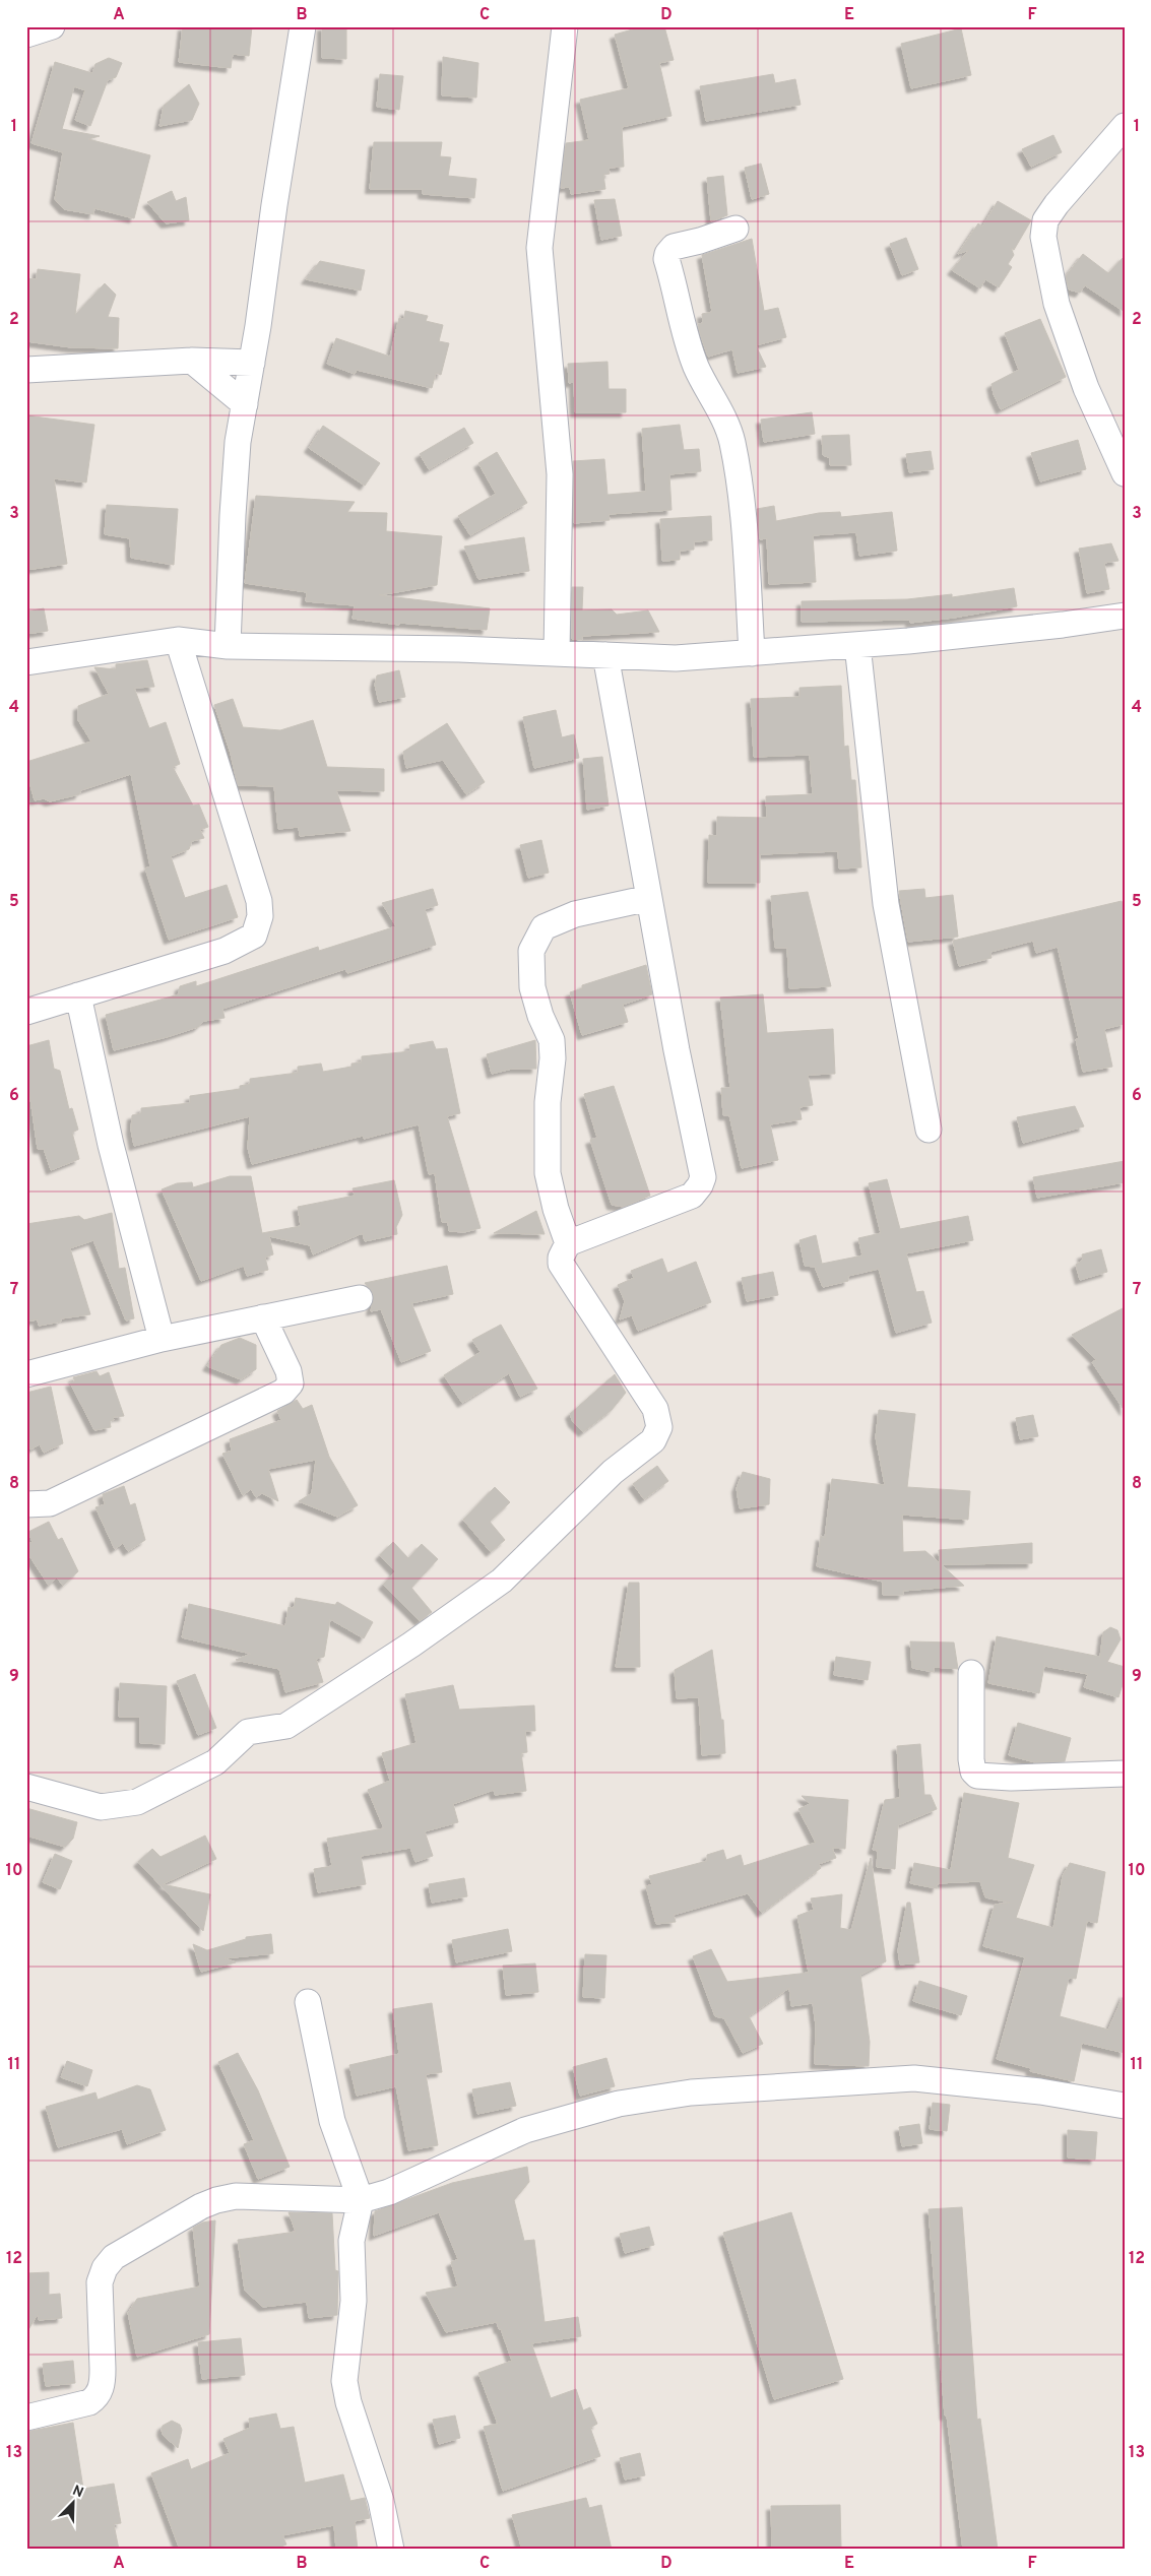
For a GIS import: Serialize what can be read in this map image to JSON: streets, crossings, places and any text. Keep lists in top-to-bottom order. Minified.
{"north":"top right","grid":{"columns":["A","B","C","D","E","F"],"rows":["1","2","3","4","5","6","7","8","9","10","11","12","13"]}}
